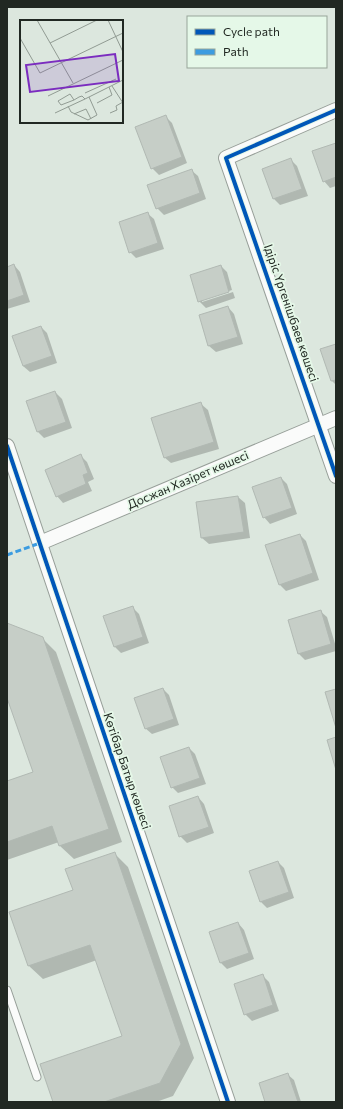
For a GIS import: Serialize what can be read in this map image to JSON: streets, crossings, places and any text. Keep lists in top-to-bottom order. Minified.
{"streets":{"street":["Ідіріс Үргенішбаев көшесі","Досжан Хазірет көшесі","Көтібар Батыр көшесі"]},"crossings":[["Ідіріс Үргенішбаев көшесі","Досжан Хазірет көшесі"],["Досжан Хазірет көшесі","Көтібар Батыр көшесі"]],"legend":["Cycle path","Path"]}
